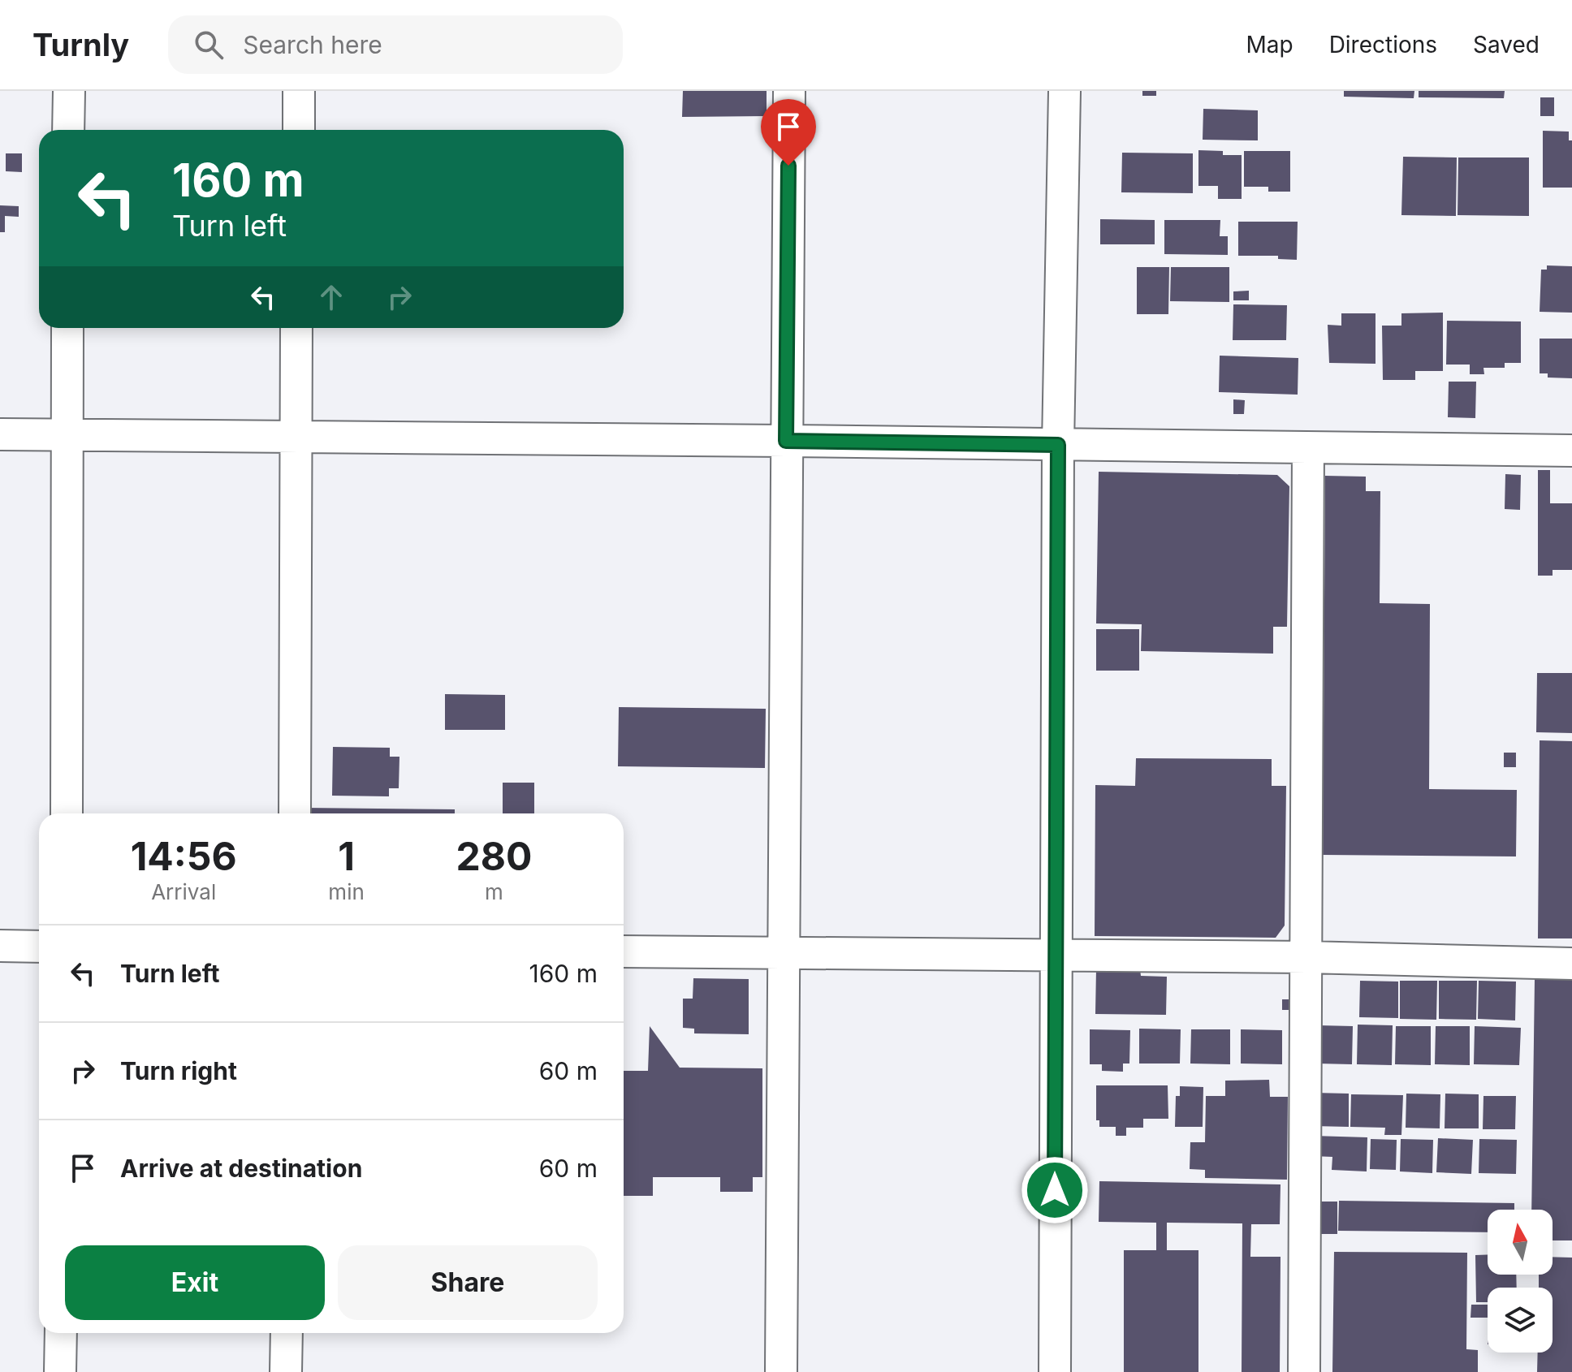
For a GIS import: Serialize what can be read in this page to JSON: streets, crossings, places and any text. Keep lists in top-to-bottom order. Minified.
{"north":"top","page":{"header":"Turnly","search":"Search here","nav":["Map","Directions","Saved"],"turn":["160 m","Turn left"],"eta":["14:56","Arrival","1","min","280","m"],"list":[{"name":"Turn left","value":"160 m"},{"name":"Turn right","value":"60 m"},{"name":"Arrive at destination","value":"60 m"}],"buttons":["Exit","Share"]}}
